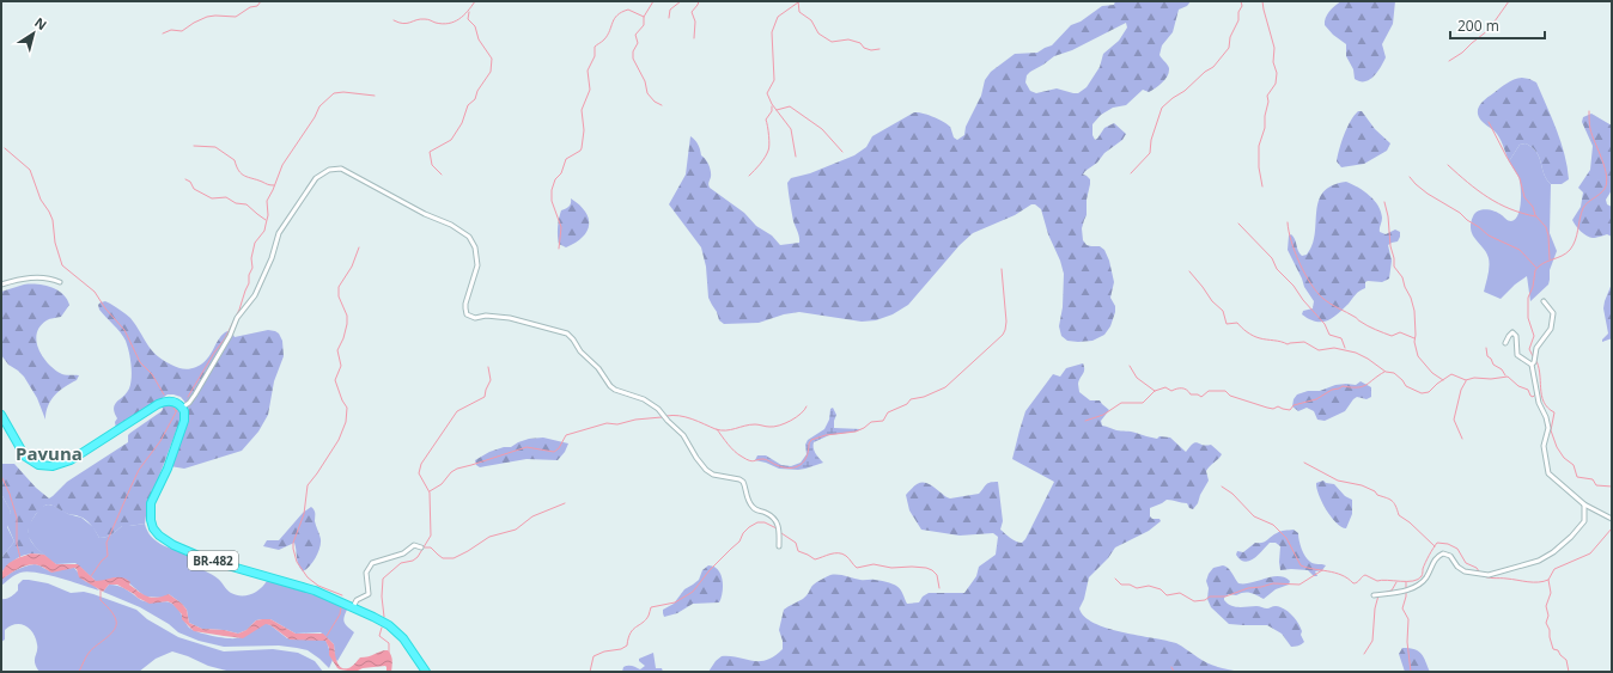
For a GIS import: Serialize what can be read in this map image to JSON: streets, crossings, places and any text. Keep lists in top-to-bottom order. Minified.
{"streets":{"highway":["BR-482"]},"districts":["Pavuna"],"scale_bar":"200 m","north":"top right"}
